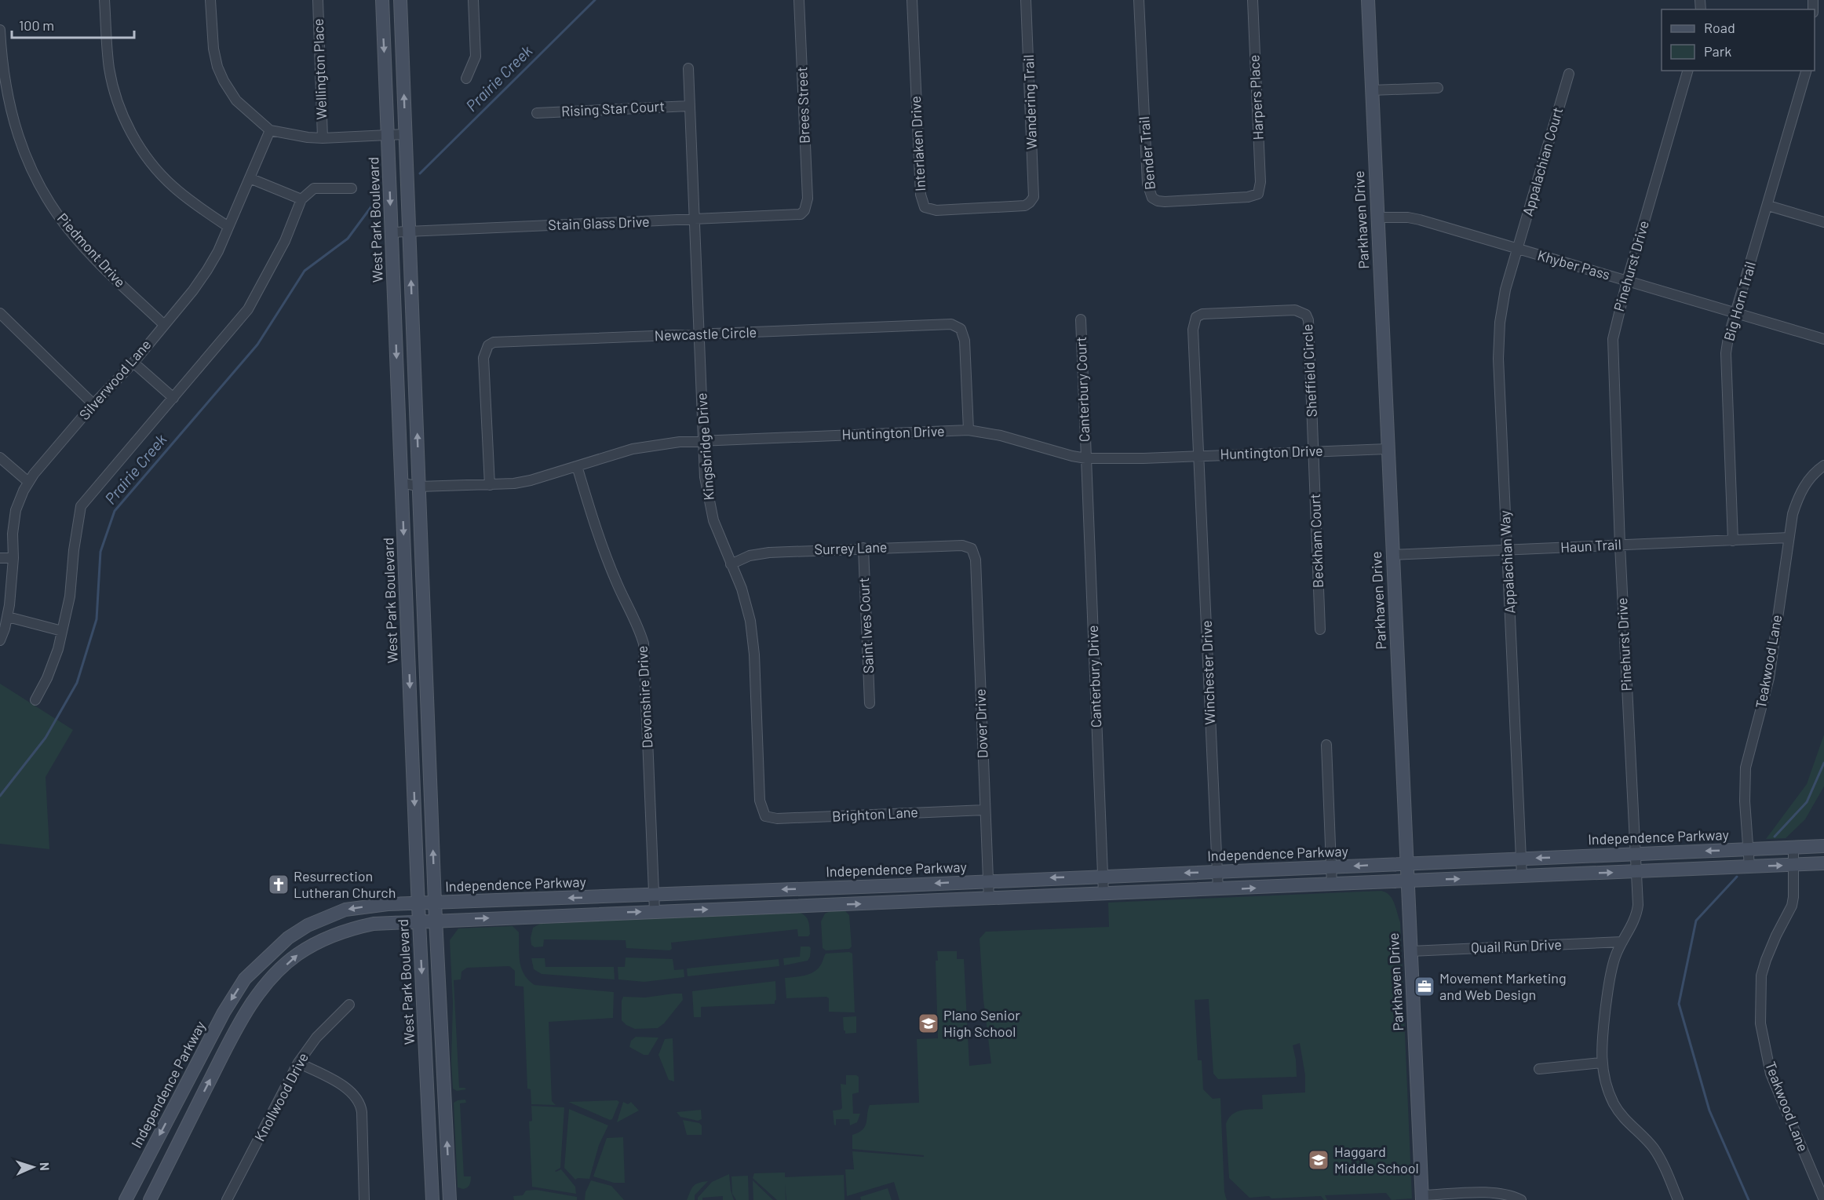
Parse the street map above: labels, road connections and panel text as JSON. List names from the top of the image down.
{
  "streets": {
    "main road": ["West Park Boulevard", "Parkhaven Drive", "Independence Parkway"],
    "street": [
      "Wellington Place",
      "Harpers Place",
      "Wandering Trail",
      "Brees Street",
      "Rising Star Court",
      "Interlaken Drive",
      "Bender Trail",
      "Appalachian Court",
      "Stain Glass Drive",
      "Piedmont Drive",
      "Khyber Pass",
      "Pinehurst Drive",
      "Big Horn Trail",
      "Newcastle Circle",
      "Sheffield Circle",
      "Silverwood Lane",
      "Canterbury Court",
      "Huntington Drive",
      "Kingsbridge Drive",
      "Beckham Court",
      "Haun Trail",
      "Surrey Lane",
      "Appalachian Way",
      "Saint Ives Court",
      "Teakwood Lane",
      "Winchester Drive",
      "Canterbury Drive",
      "Devonshire Drive",
      "Dover Drive",
      "Brighton Lane",
      "Quail Run Drive",
      "Knollwood Drive"
    ]
  },
  "crossings": [
    ["Harpers Place", "Bender Trail"],
    ["Wandering Trail", "Interlaken Drive"],
    ["Brees Street", "Stain Glass Drive"],
    ["Rising Star Court", "Kingsbridge Drive"],
    ["Appalachian Court", "Khyber Pass"],
    ["Appalachian Court", "Appalachian Way"],
    ["West Park Boulevard", "Stain Glass Drive"],
    ["West Park Boulevard", "Huntington Drive"],
    ["West Park Boulevard", "Independence Parkway"],
    ["Parkhaven Drive", "Khyber Pass"],
    ["Parkhaven Drive", "Huntington Drive"],
    ["Parkhaven Drive", "Haun Trail"],
    ["Parkhaven Drive", "Independence Parkway"],
    ["Parkhaven Drive", "Quail Run Drive"],
    ["Stain Glass Drive", "Kingsbridge Drive"],
    ["Piedmont Drive", "Silverwood Lane"],
    ["Khyber Pass", "Pinehurst Drive"],
    ["Khyber Pass", "Big Horn Trail"],
    ["Khyber Pass", "Appalachian Way"],
    ["Pinehurst Drive", "Haun Trail"],
    ["Pinehurst Drive", "Independence Parkway"],
    ["Pinehurst Drive", "Quail Run Drive"],
    ["Big Horn Trail", "Haun Trail"],
    ["Newcastle Circle", "Huntington Drive"],
    ["Newcastle Circle", "Kingsbridge Drive"],
    ["Sheffield Circle", "Huntington Drive"],
    ["Sheffield Circle", "Beckham Court"],
    ["Sheffield Circle", "Winchester Drive"],
    ["Canterbury Court", "Huntington Drive"],
    ["Canterbury Court", "Canterbury Drive"],
    ["Huntington Drive", "Kingsbridge Drive"],
    ["Huntington Drive", "Beckham Court"],
    ["Huntington Drive", "Winchester Drive"],
    ["Huntington Drive", "Canterbury Drive"],
    ["Huntington Drive", "Devonshire Drive"],
    ["Kingsbridge Drive", "Surrey Lane"],
    ["Kingsbridge Drive", "Brighton Lane"],
    ["Haun Trail", "Appalachian Way"],
    ["Haun Trail", "Teakwood Lane"],
    ["Surrey Lane", "Saint Ives Court"],
    ["Surrey Lane", "Dover Drive"],
    ["Appalachian Way", "Independence Parkway"],
    ["Teakwood Lane", "Independence Parkway"],
    ["Winchester Drive", "Independence Parkway"],
    ["Canterbury Drive", "Independence Parkway"],
    ["Devonshire Drive", "Independence Parkway"],
    ["Dover Drive", "Brighton Lane"],
    ["Dover Drive", "Independence Parkway"]
  ],
  "water": ["Prairie Creek"],
  "places": {
    "church": ["Resurrection Lutheran Church"],
    "office": ["Movement Marketing and Web Design"],
    "school or university": ["Plano Senior High School", "Haggard Middle School"]
  },
  "legend": ["Road", "Park"],
  "scale_bar": "100 m",
  "north": "right"
}
